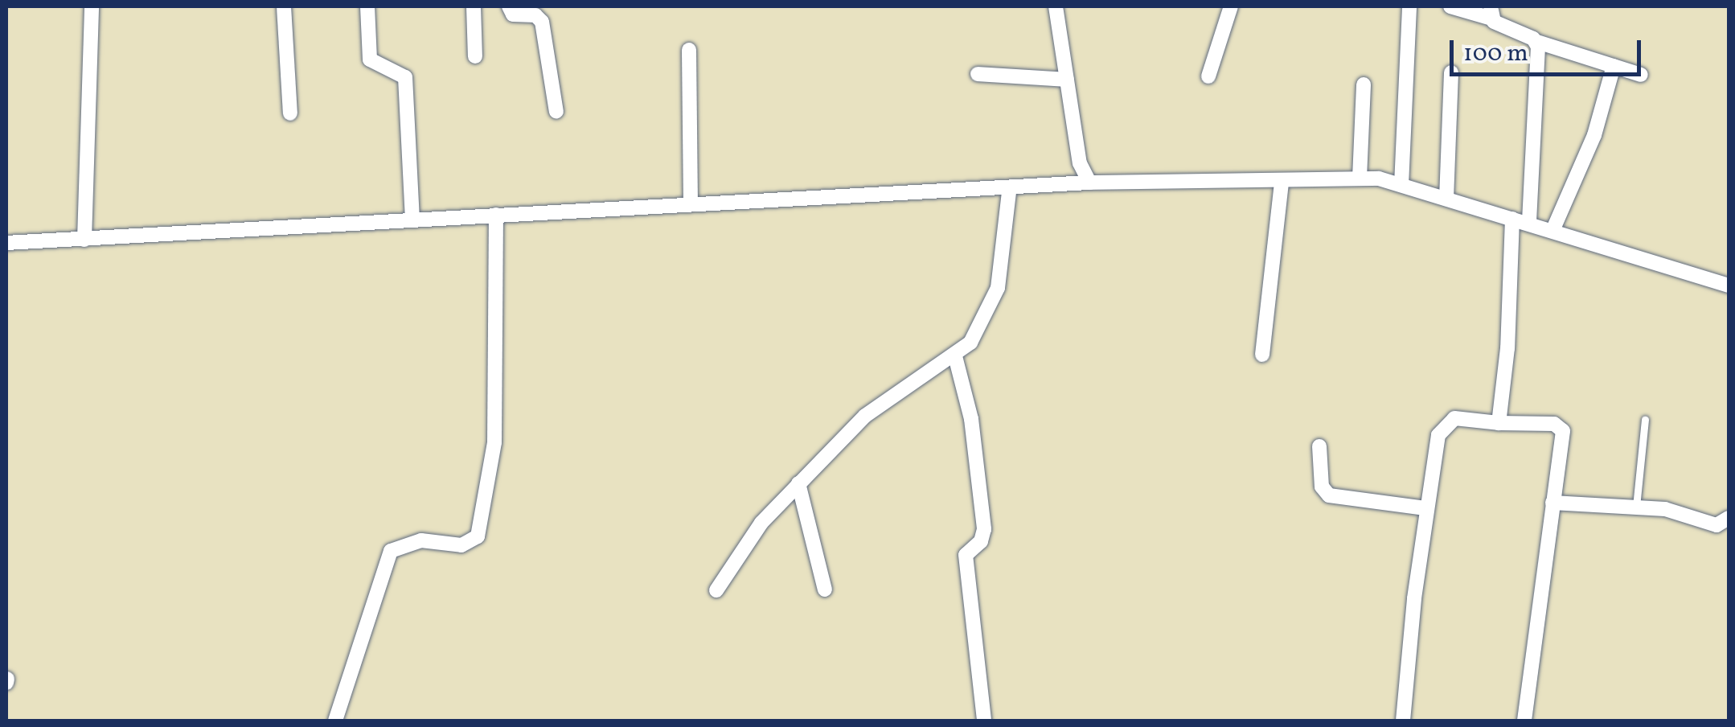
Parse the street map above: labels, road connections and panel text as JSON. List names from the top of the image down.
{
  "scale_bar": "100 m"
}
